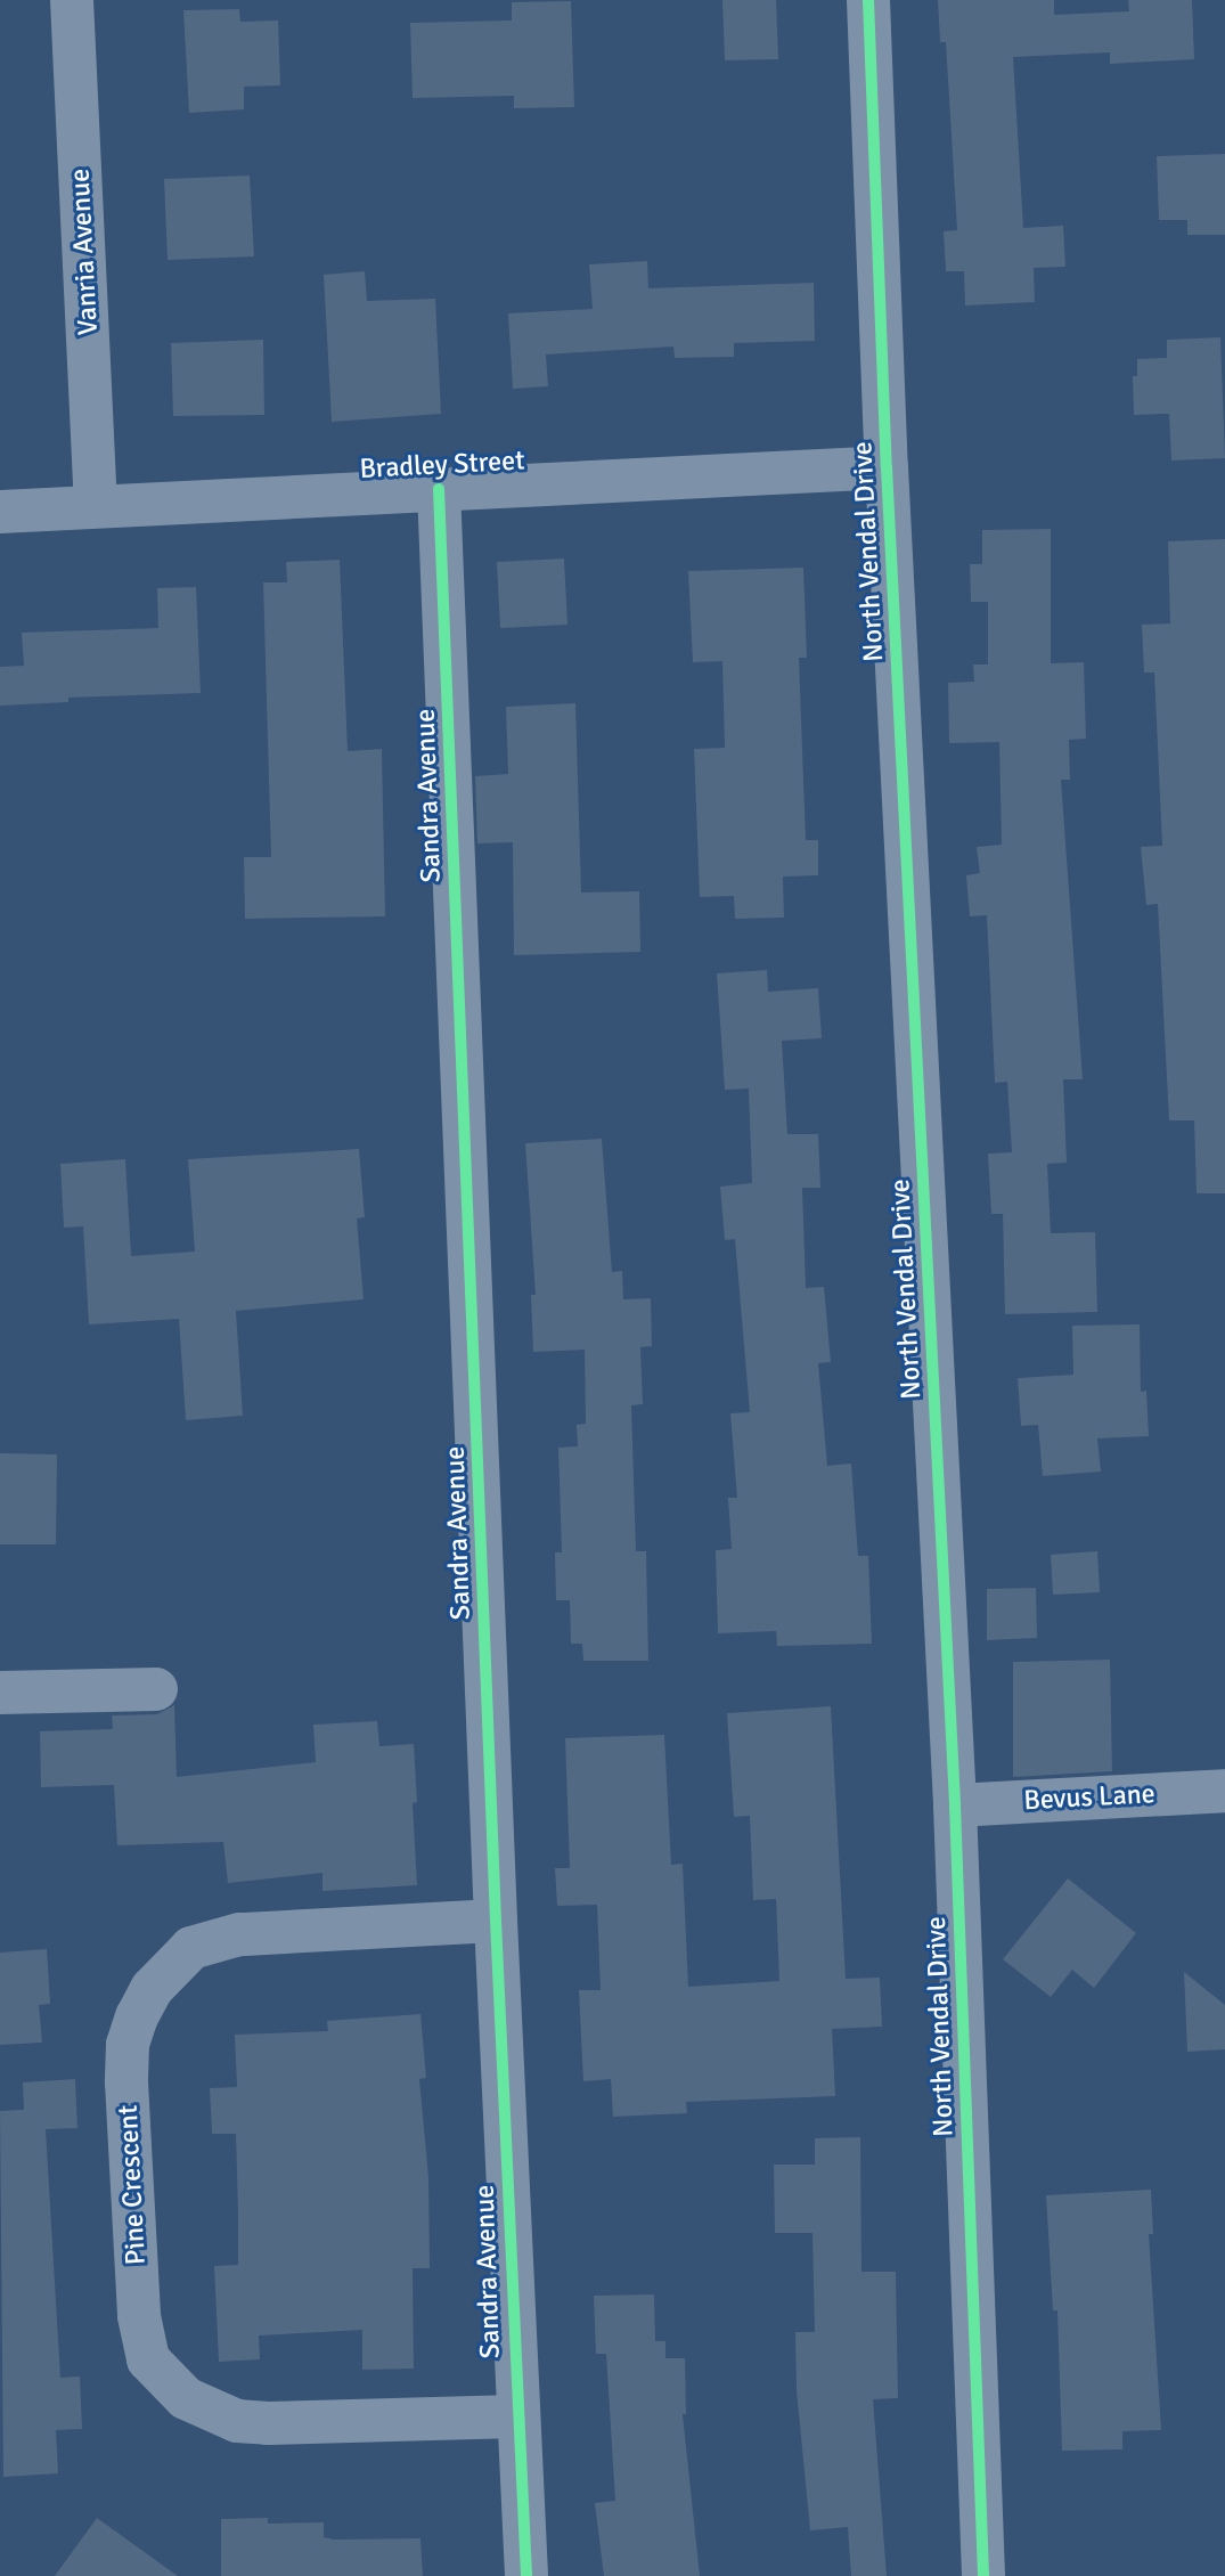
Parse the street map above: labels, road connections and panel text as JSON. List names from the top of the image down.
{
  "streets": {
    "street": [
      "Vanria Avenue",
      "Bradley Street",
      "North Vendal Drive",
      "Sandra Avenue",
      "Bevus Lane",
      "Pine Crescent"
    ]
  },
  "crossings": [
    ["Vanria Avenue", "Bradley Street"],
    ["Bradley Street", "North Vendal Drive"],
    ["Bradley Street", "Sandra Avenue"],
    ["North Vendal Drive", "Bevus Lane"],
    ["Sandra Avenue", "Pine Crescent"]
  ]
}
